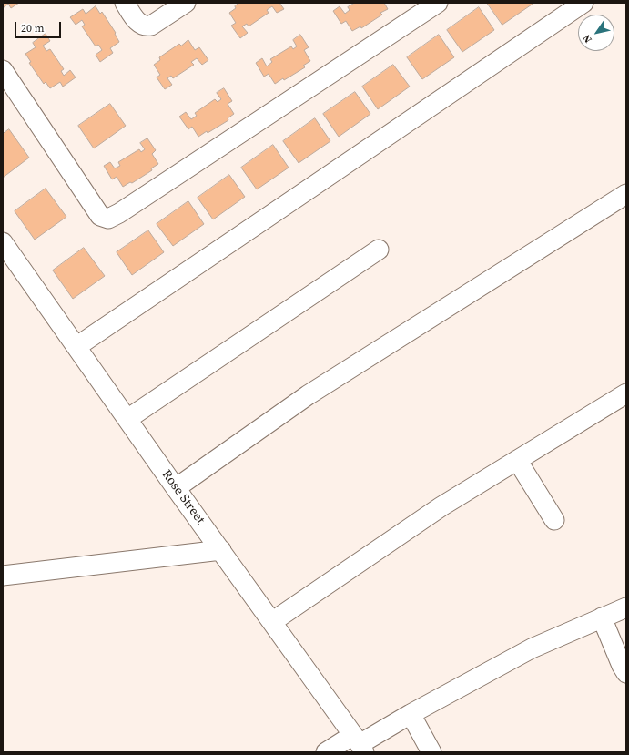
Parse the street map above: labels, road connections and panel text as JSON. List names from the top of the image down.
{
  "streets": {
    "street": ["Rose Street"]
  },
  "scale_bar": "20 m",
  "north": "bottom left"
}
